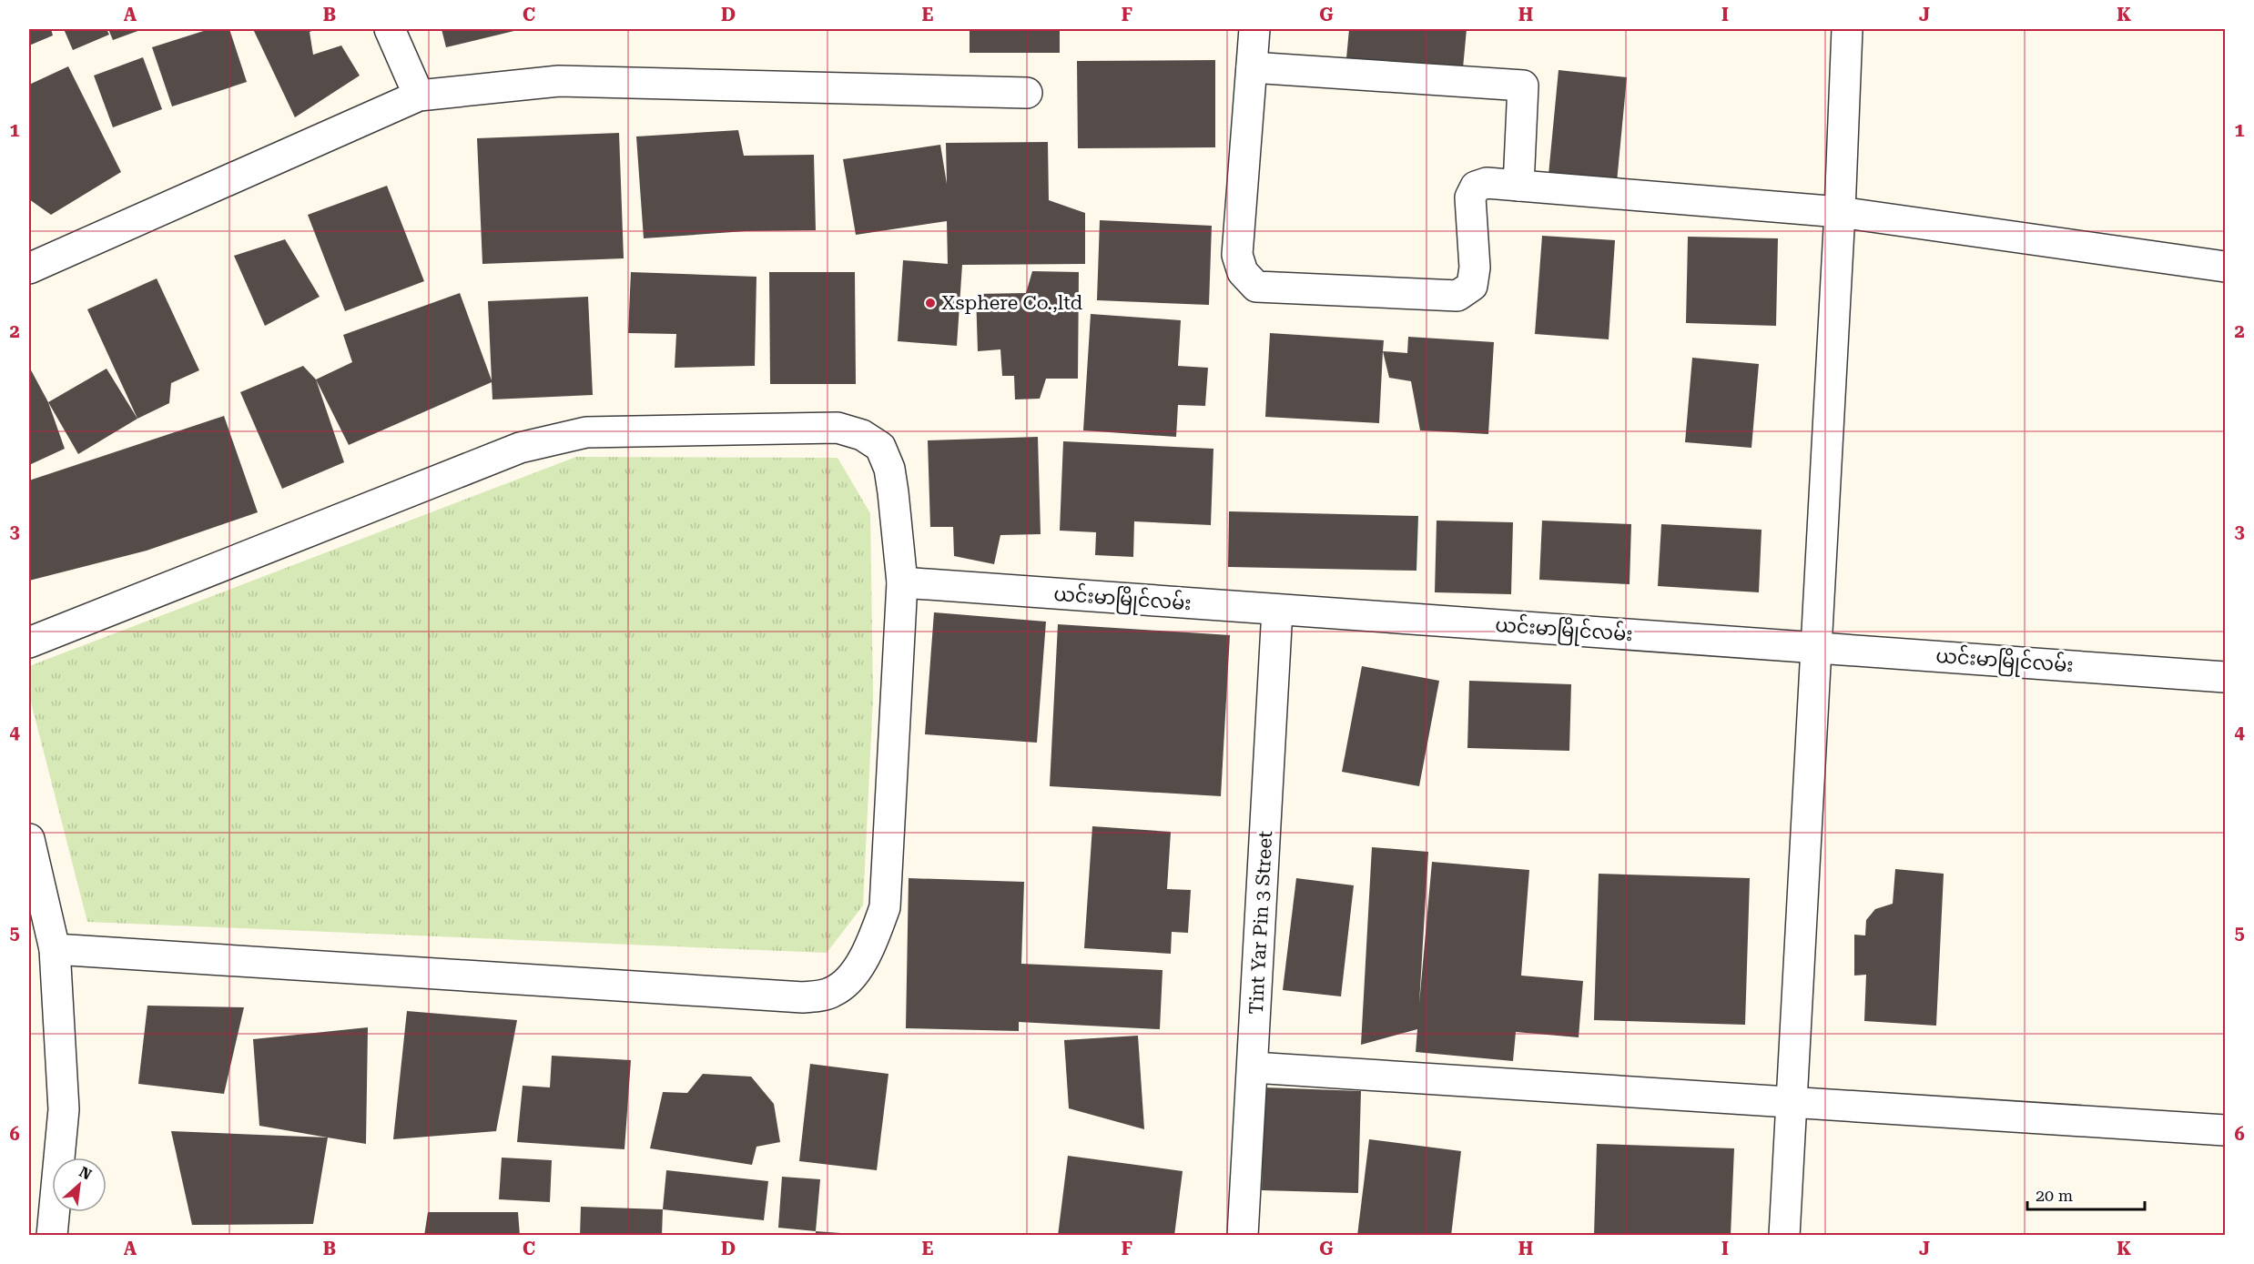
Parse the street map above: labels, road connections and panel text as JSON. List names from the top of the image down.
{
  "streets": {
    "street": ["ယင်းမာမြိုင်လမ်း", "Tint Yar Pin 3 Street"]
  },
  "crossings": [
    ["ယင်းမာမြိုင်လမ်း", "Tint Yar Pin 3 Street"]
  ],
  "places": ["Xsphere Co.,ltd"],
  "scale_bar": "20 m",
  "north": "top right",
  "grid": {
    "columns": [
      "A",
      "B",
      "C",
      "D",
      "E",
      "F",
      "G",
      "H",
      "I",
      "J",
      "K"
    ],
    "rows": [
      "1",
      "2",
      "3",
      "4",
      "5",
      "6"
    ]
  }
}
